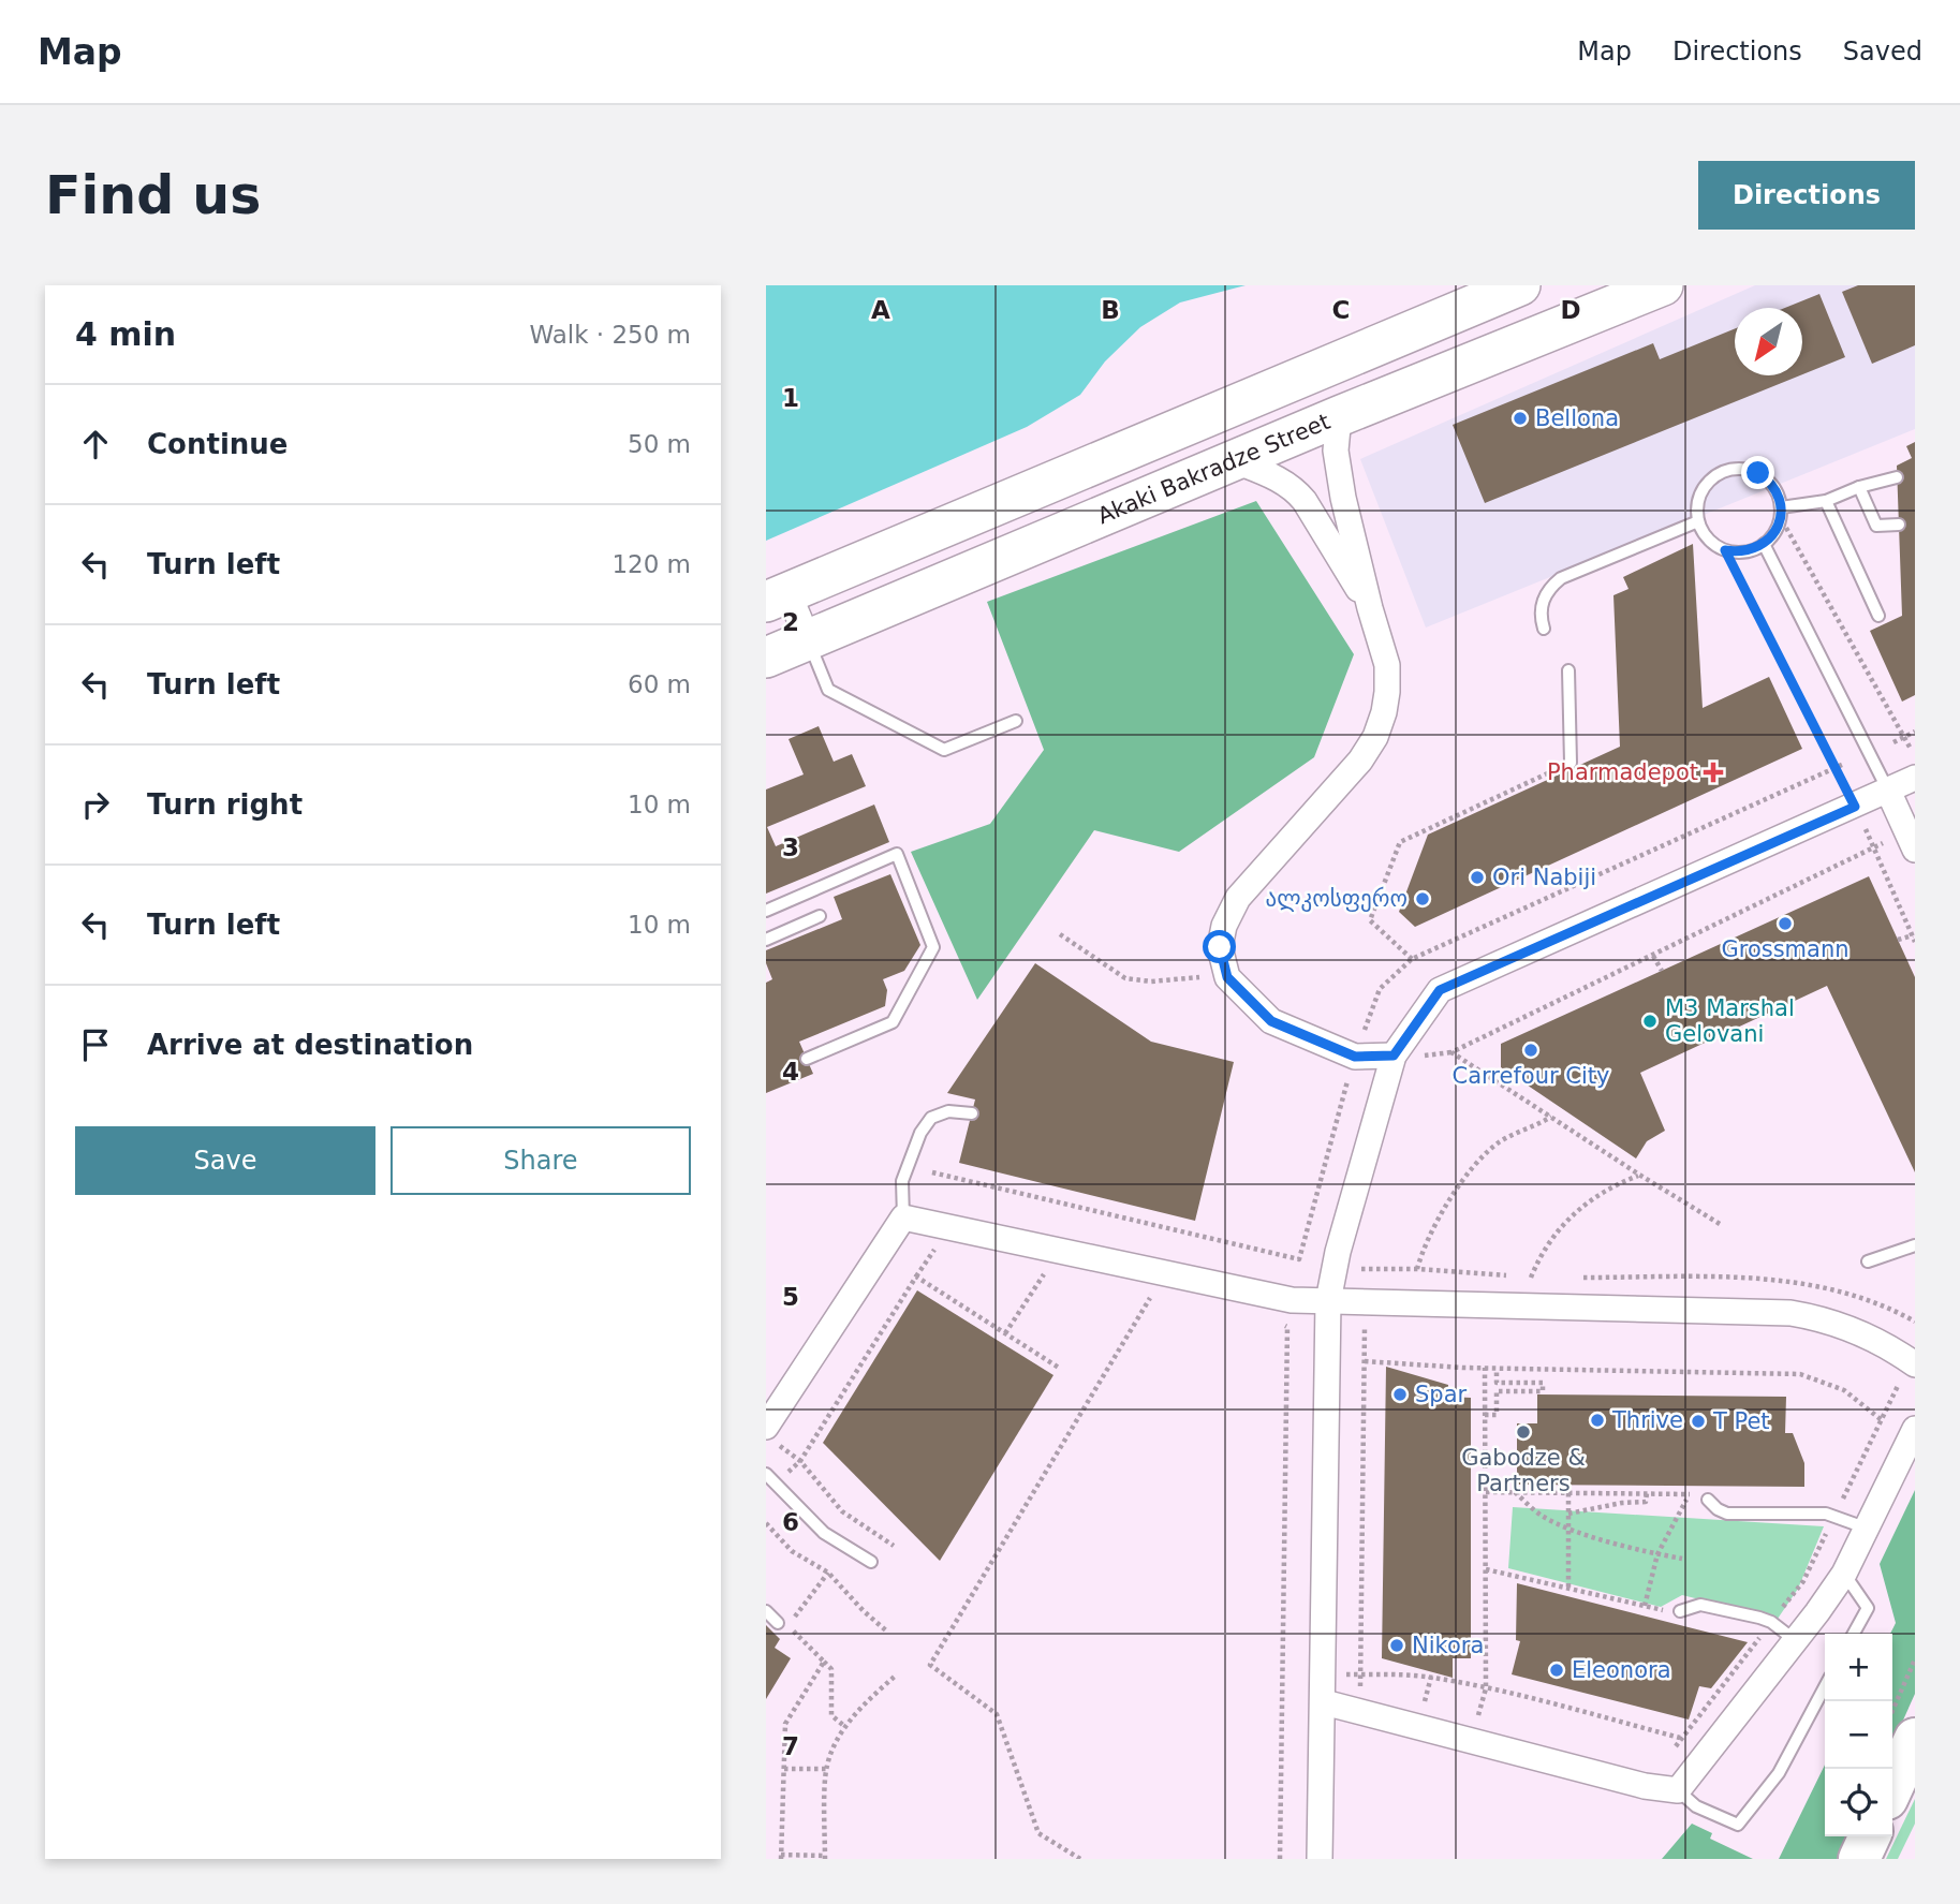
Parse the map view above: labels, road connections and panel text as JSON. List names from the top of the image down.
{
  "streets": {
    "main road": ["Akaki Bakradze Street"]
  },
  "places": {
    "other": [
      "Bellona",
      "Ori Nabiji",
      "ალკოსფერო",
      "Grossmann",
      "M3 Marshal Gelovani",
      "Carrefour City",
      "Spar",
      "Thrive",
      "T Pet",
      "Gabodze & Partners",
      "Nikora",
      "Eleonora"
    ],
    "health": ["Pharmadepot"]
  },
  "north": "bottom left",
  "page": {
    "header": "Map",
    "nav": ["Map", "Directions", "Saved"],
    "buttons": [
      "Directions",
      ["Save", "Share"]
    ],
    "title": "Find us",
    "heading": ["4 min", "Walk · 250 m"],
    "list": [
      ["Continue", "50 m"],
      ["Turn left", "120 m"],
      ["Turn left", "60 m"],
      ["Turn right", "10 m"],
      ["Turn left", "10 m"],
      "Arrive at destination"
    ],
    "map_buttons": ["+", "−"]
  },
  "grid": {
    "columns": [
      "A",
      "B",
      "C",
      "D"
    ],
    "rows": [
      "1",
      "2",
      "3",
      "4",
      "5",
      "6",
      "7"
    ]
  }
}
